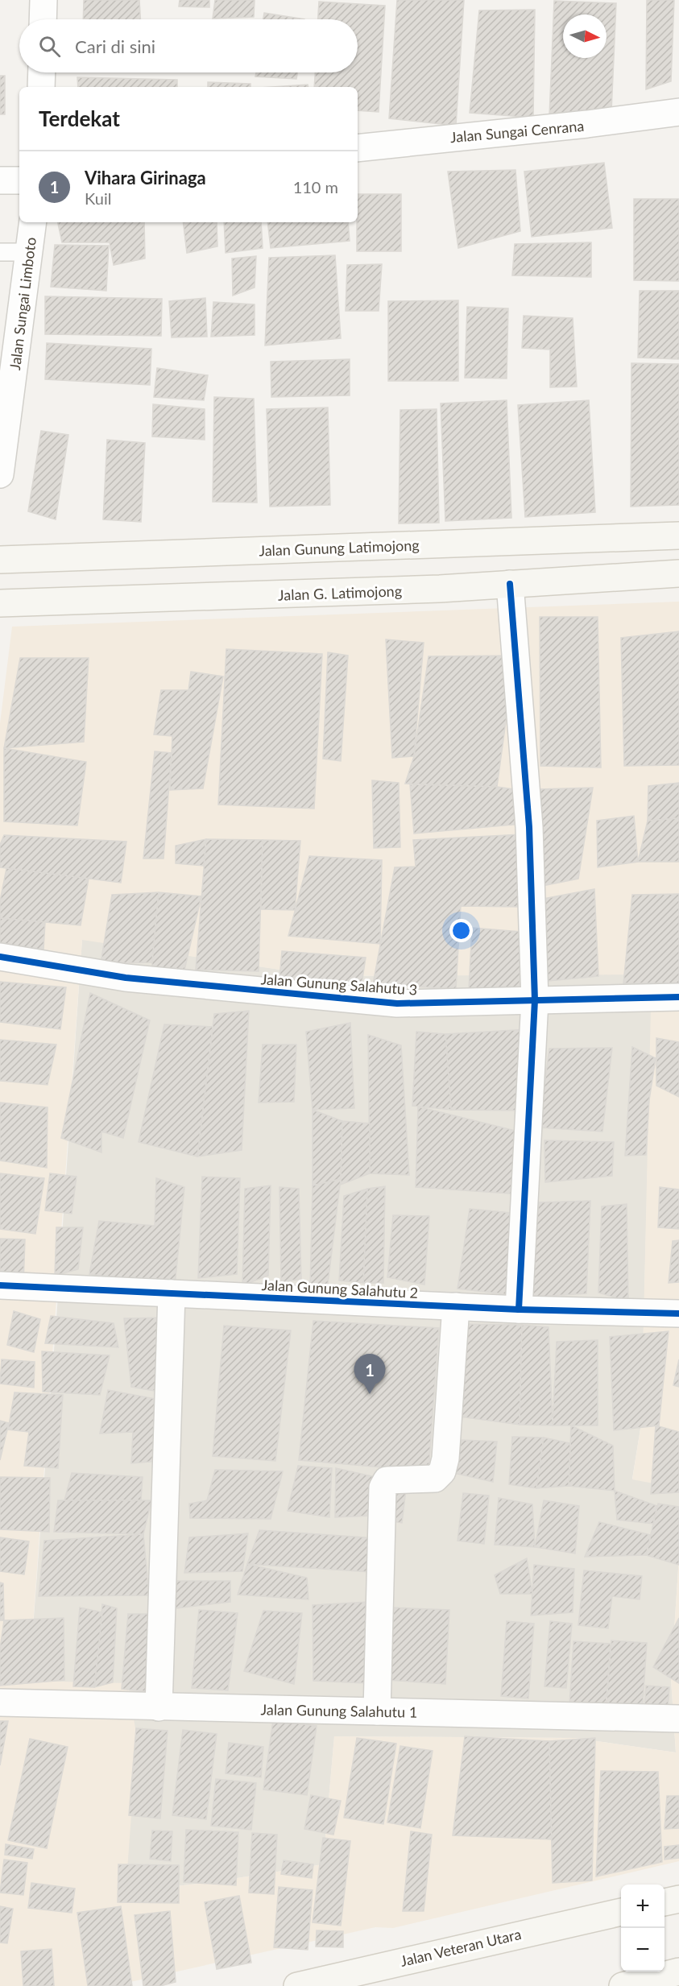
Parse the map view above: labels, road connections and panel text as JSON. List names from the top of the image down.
{
  "streets": {
    "main road": ["Jalan Gunung Latimojong", "Jalan G. Latimojong", "Jalan Veteran Utara"],
    "street": [
      "Jalan Sungai Cenrana",
      "Jalan Sungai Limboto",
      "Jalan Gunung Salahutu 3",
      "Jalan Gunung Salahutu 2",
      "Jalan Gunung Salahutu 1"
    ]
  },
  "north": "right",
  "page": {
    "search": "Cari di sini",
    "heading": "Terdekat",
    "list": [
      {
        "mark": "1",
        "name": "Vihara Girinaga",
        "note": "Kuil",
        "value": "110 m"
      }
    ],
    "pins": "1",
    "map_buttons": ["+", "−"]
  }
}
